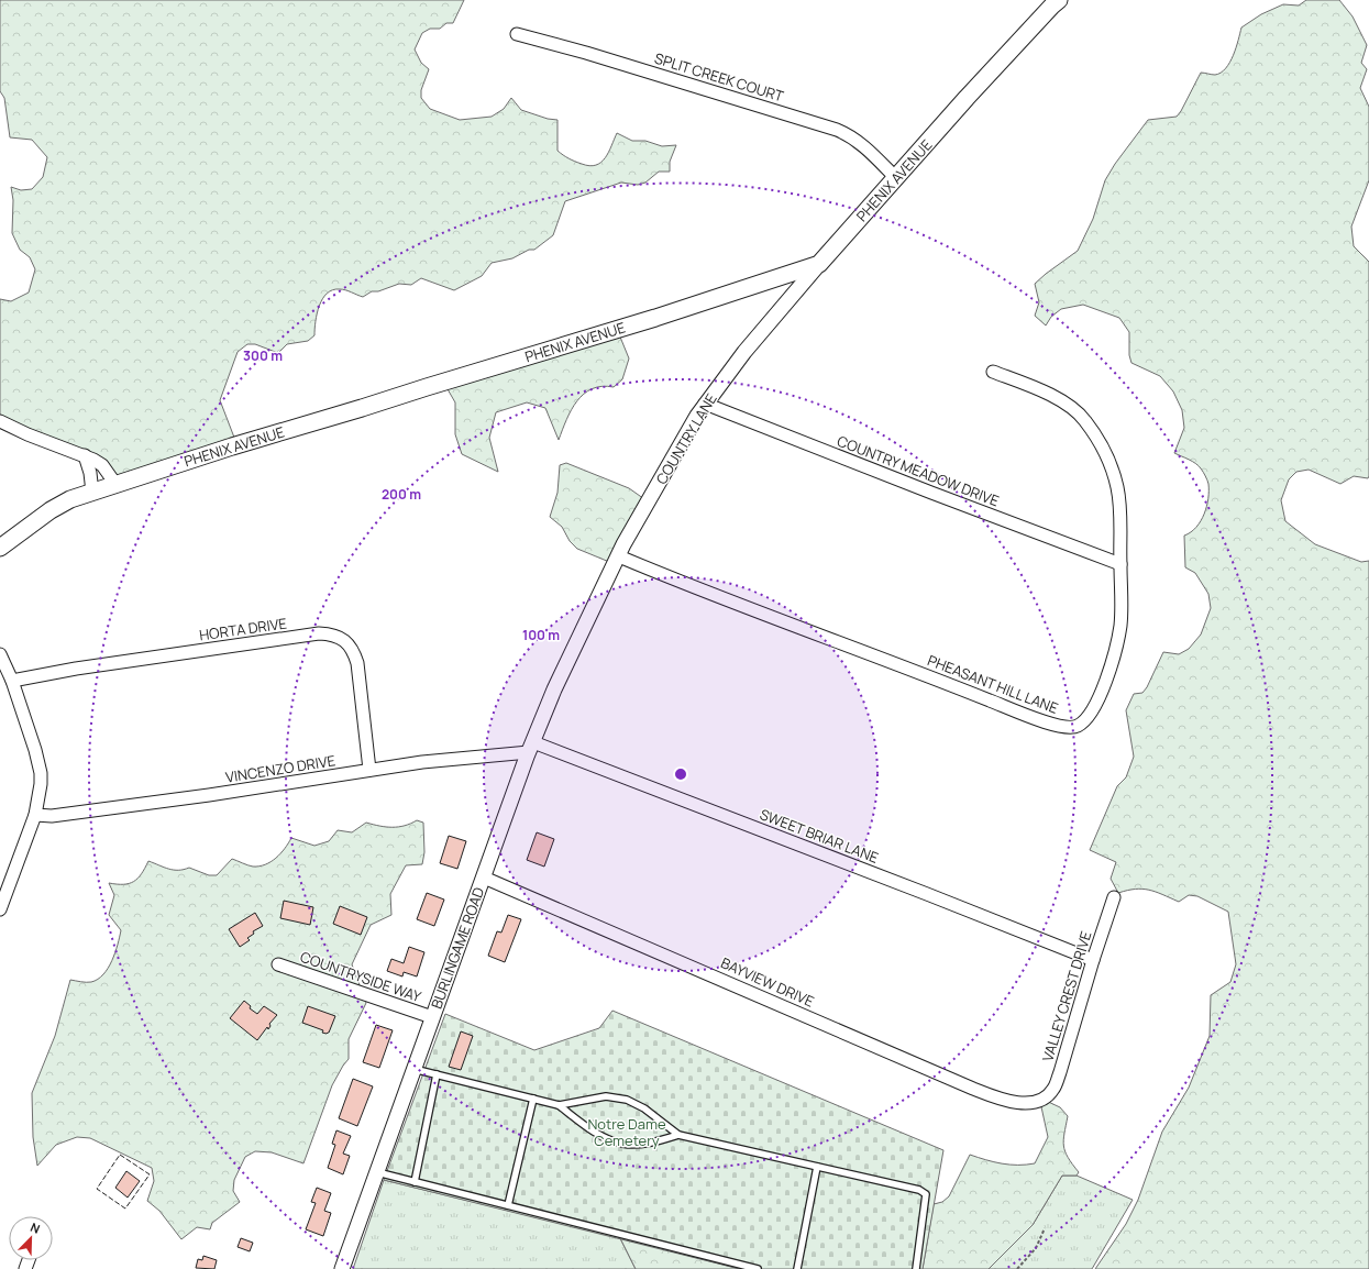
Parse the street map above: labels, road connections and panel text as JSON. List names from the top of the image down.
{
  "streets": {
    "main road": ["PHENIX AVENUE"],
    "street": [
      "SPLIT CREEK COURT",
      "COUNTRY LANE",
      "COUNTRY MEADOW DRIVE",
      "HORTA DRIVE",
      "PHEASANT HILL LANE",
      "VINCENZO DRIVE",
      "SWEET BRIAR LANE",
      "BURLINGAME ROAD",
      "COUNTRYSIDE WAY",
      "BAYVIEW DRIVE",
      "VALLEY CREST DRIVE"
    ]
  },
  "crossings": [
    ["SPLIT CREEK COURT", "PHENIX AVENUE"],
    ["PHENIX AVENUE", "COUNTRY LANE"],
    ["COUNTRY LANE", "COUNTRY MEADOW DRIVE"],
    ["COUNTRY LANE", "PHEASANT HILL LANE"],
    ["COUNTRY LANE", "BURLINGAME ROAD"],
    ["COUNTRY MEADOW DRIVE", "PHEASANT HILL LANE"],
    ["HORTA DRIVE", "VINCENZO DRIVE"],
    ["VINCENZO DRIVE", "SWEET BRIAR LANE"],
    ["VINCENZO DRIVE", "BURLINGAME ROAD"],
    ["SWEET BRIAR LANE", "BURLINGAME ROAD"],
    ["SWEET BRIAR LANE", "VALLEY CREST DRIVE"],
    ["BURLINGAME ROAD", "COUNTRYSIDE WAY"],
    ["BURLINGAME ROAD", "BAYVIEW DRIVE"],
    ["BAYVIEW DRIVE", "VALLEY CREST DRIVE"]
  ],
  "parks": ["Notre Dame Cemetery"],
  "north": "top right",
  "rings": ["300 m", "200 m", "100 m"]
}
